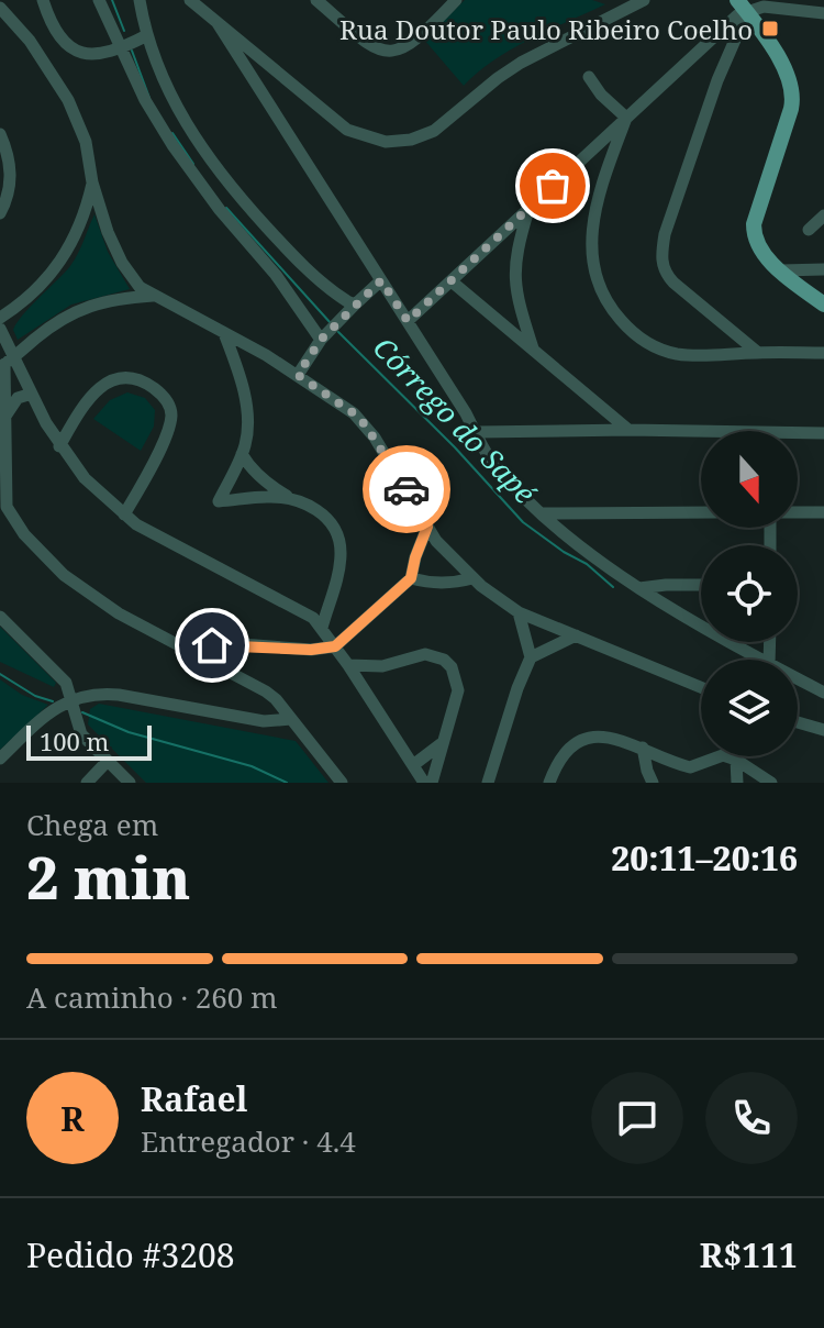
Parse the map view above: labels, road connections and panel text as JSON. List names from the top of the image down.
{
  "water": ["Córrego do Sapé"],
  "places": {
    "transit": ["Rua Doutor Paulo Ribeiro Coelho"]
  },
  "scale_bar": "100 m",
  "north": "bottom",
  "page": {
    "scale": "100 m",
    "heading": ["2 min", "Chega em", "20:11–20:16"],
    "panel": [
      "Rafael",
      "Entregador · 4.4",
      "Pedido #3208",
      "R$111"
    ],
    "bar": "A caminho · 260 m",
    "round": "R"
  }
}
